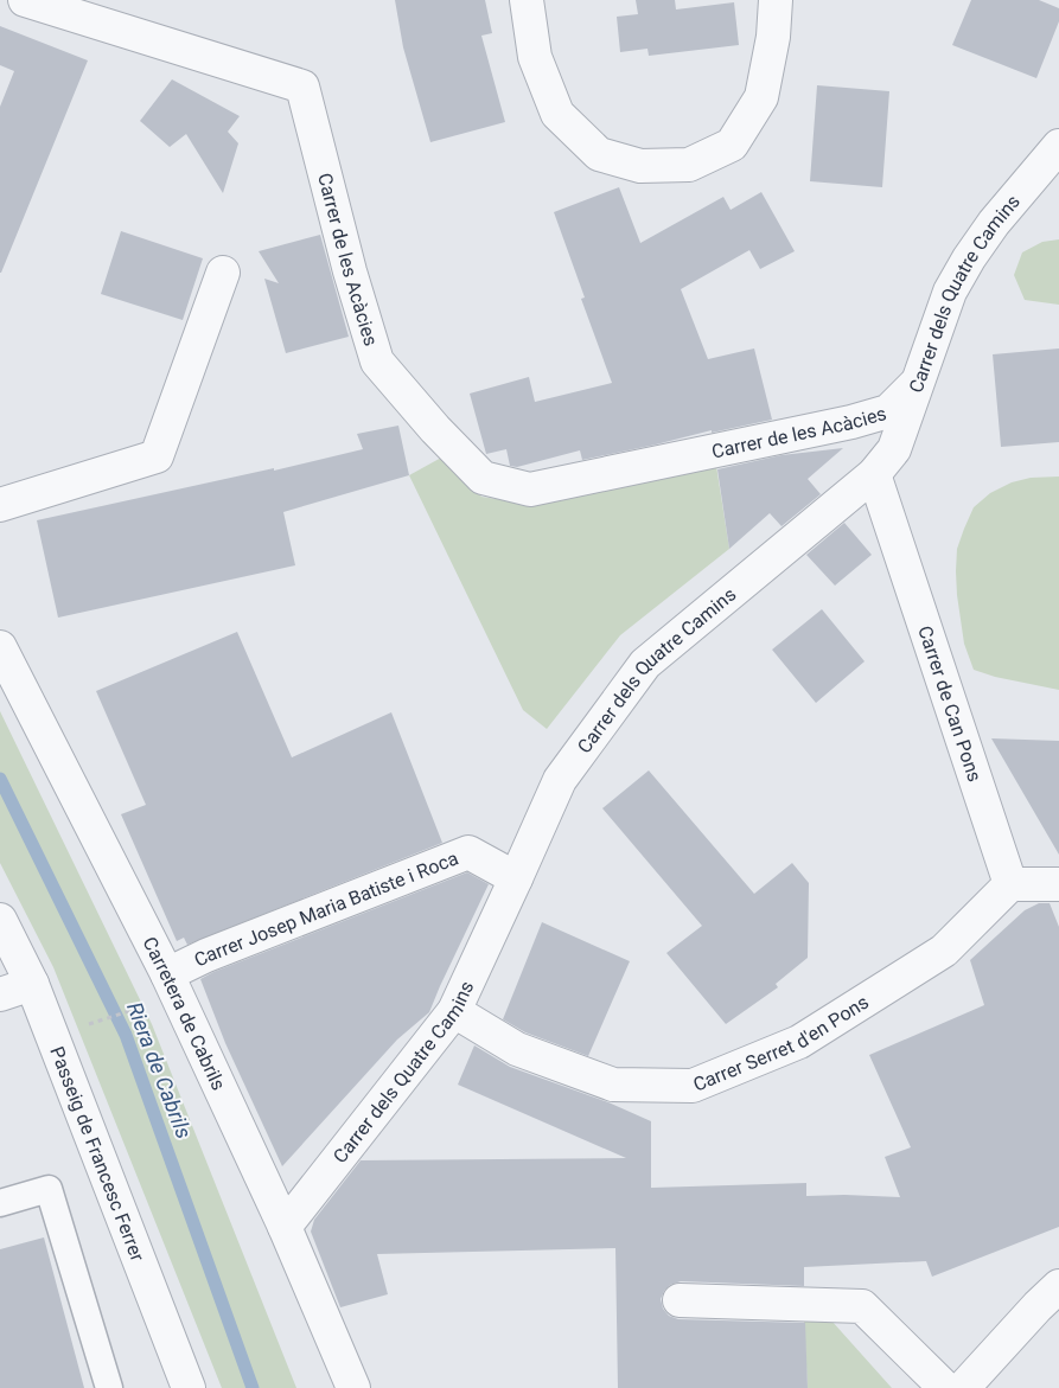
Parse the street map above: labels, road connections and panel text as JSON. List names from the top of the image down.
{
  "streets": {
    "street": [
      "Carrer de les Acàcies",
      "Carrer dels Quatre Camins",
      "Carrer de Can Pons",
      "Carrer Josep Maria Batiste i Roca",
      "Carretera de Cabrils",
      "Carrer Serret d'en Pons",
      "Passeig de Francesc Ferrer"
    ]
  },
  "crossings": [
    ["Carrer de les Acàcies", "Carrer dels Quatre Camins"],
    ["Carrer dels Quatre Camins", "Carrer de Can Pons"],
    ["Carrer dels Quatre Camins", "Carrer Josep Maria Batiste i Roca"],
    ["Carrer dels Quatre Camins", "Carretera de Cabrils"],
    ["Carrer dels Quatre Camins", "Carrer Serret d'en Pons"],
    ["Carrer de Can Pons", "Carrer Serret d'en Pons"],
    ["Carrer Josep Maria Batiste i Roca", "Carretera de Cabrils"]
  ],
  "water": ["Riera de Cabrils"]
}
